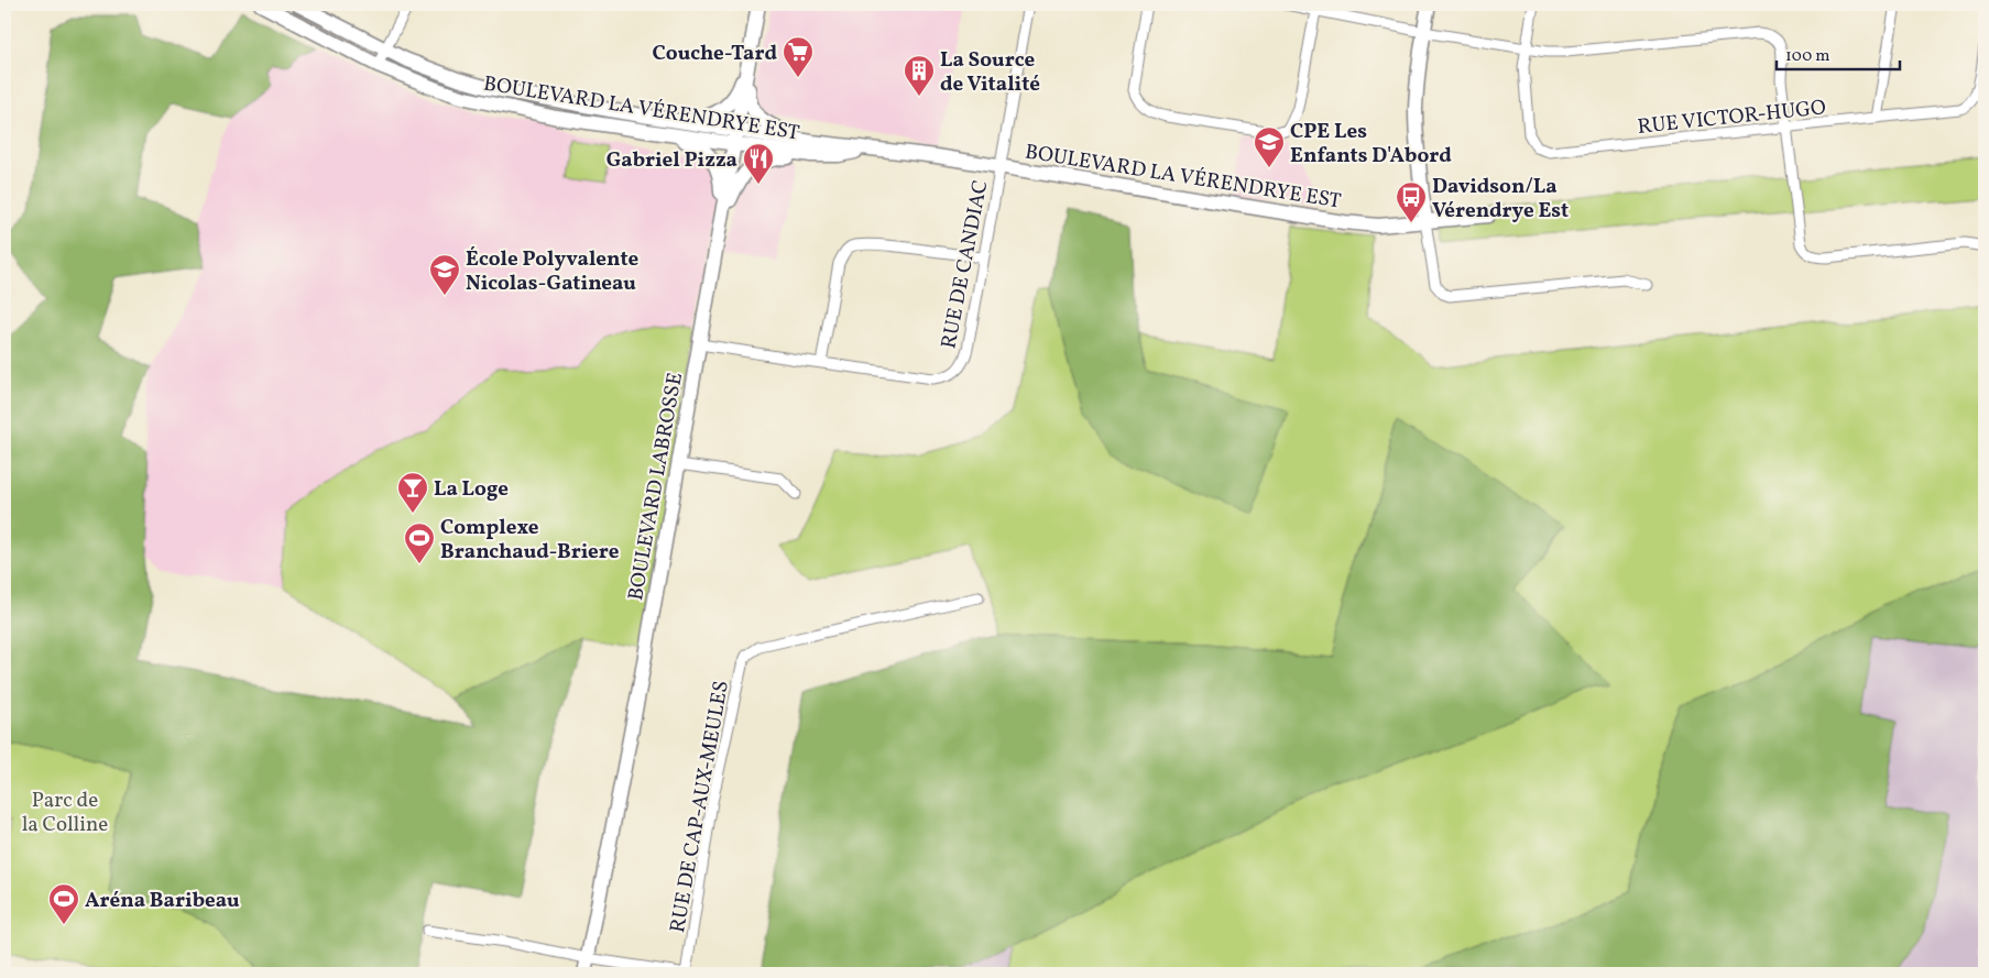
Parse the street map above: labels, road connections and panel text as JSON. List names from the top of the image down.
{
  "streets": {
    "main road": ["BOULEVARD LA VÉRENDRYE EST", "BOULEVARD LABROSSE"],
    "street": ["RUE VICTOR-HUGO", "RUE DE CANDIAC", "RUE DE CAP-AUX-MEULES"]
  },
  "crossings": [
    ["BOULEVARD LA VÉRENDRYE EST", "RUE DE CANDIAC"],
    ["BOULEVARD LA VÉRENDRYE EST", "BOULEVARD LABROSSE"],
    ["RUE DE CANDIAC", "BOULEVARD LABROSSE"]
  ],
  "parks": ["Parc de la Colline"],
  "places": {
    "supermarket": ["Couche-Tard"],
    "building": ["La Source de Vitalité"],
    "school or university": ["CPE Les Enfants D'Abord", "École Polyvalente Nicolas-Gatineau"],
    "restaurant": ["Gabriel Pizza"],
    "bus stop": ["Davidson/La Vérendrye Est"],
    "bar": ["La Loge"],
    "sports": ["Complexe Branchaud-Briere", "Aréna Baribeau"]
  },
  "scale_bar": "100 m"
}
